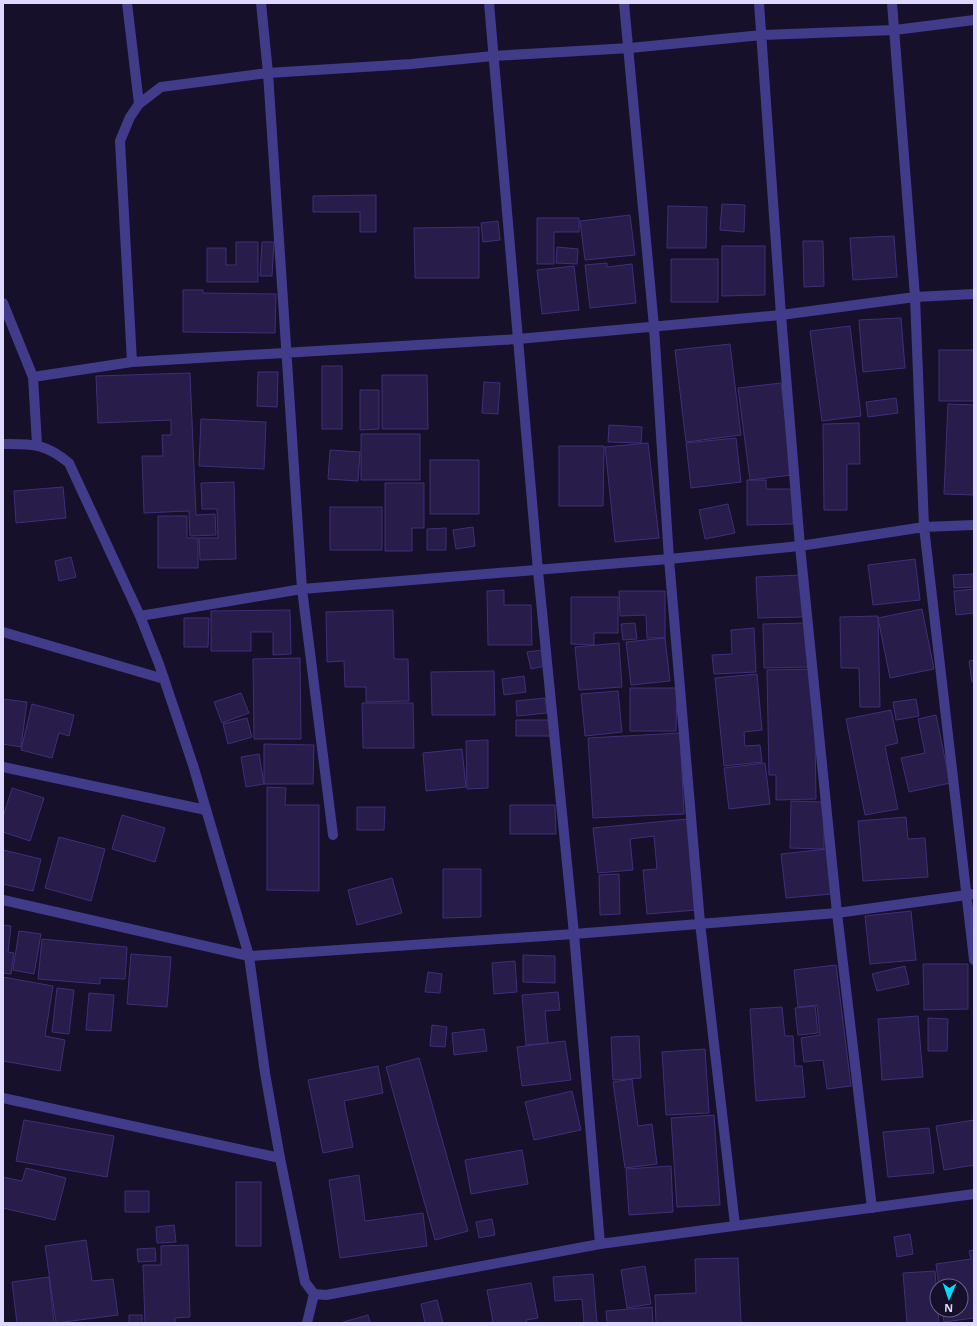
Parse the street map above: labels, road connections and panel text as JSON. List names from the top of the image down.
{
  "north": "bottom"
}
